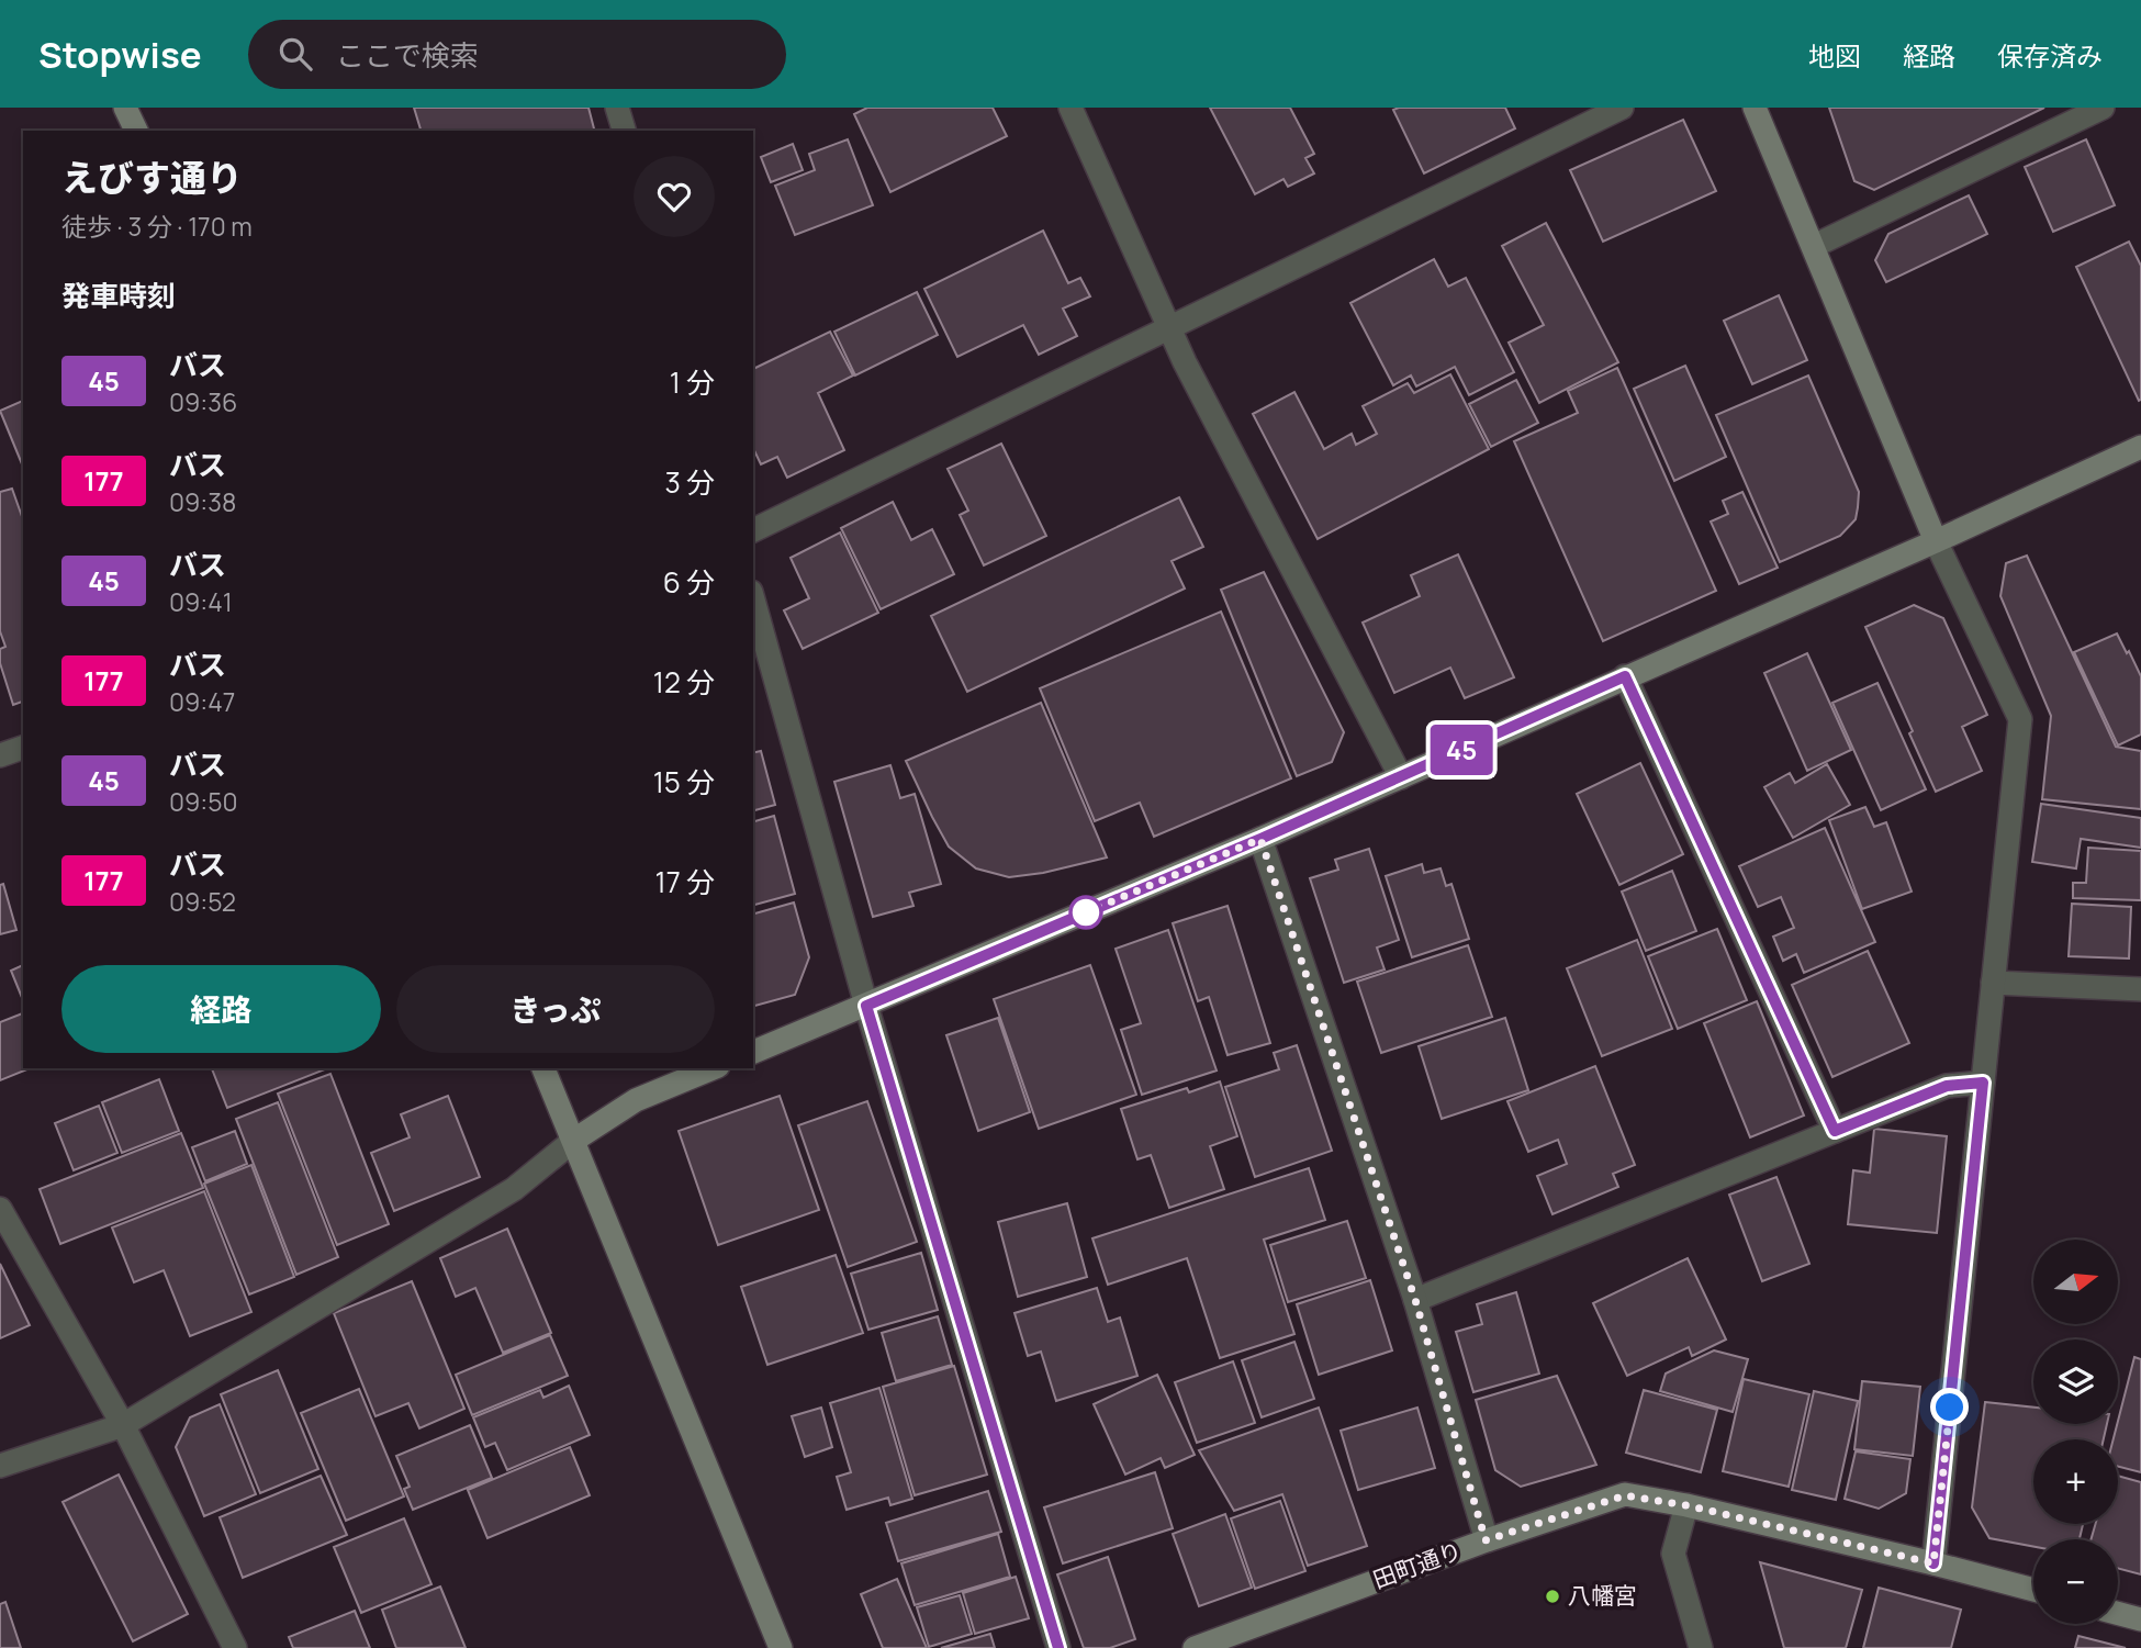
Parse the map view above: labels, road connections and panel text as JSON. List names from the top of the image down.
{
  "streets": {
    "street": ["田町通り"]
  },
  "places": ["八幡宮"],
  "lines": ["bus line 45"],
  "north": "right",
  "page": {
    "header": "Stopwise",
    "search": "ここで検索",
    "nav": ["地図", "経路", "保存済み"],
    "on_map": "45",
    "heading": [
      ["えびす通り", "徒歩 · 3 分 · 170 m"],
      "発車時刻"
    ],
    "list": [
      {
        "mark": "45",
        "name": "バス",
        "note": "09:36",
        "value": "1 分"
      },
      {
        "mark": "177",
        "name": "バス",
        "note": "09:38",
        "value": "3 分"
      },
      {
        "mark": "45",
        "name": "バス",
        "note": "09:41",
        "value": "6 分"
      },
      {
        "mark": "177",
        "name": "バス",
        "note": "09:47",
        "value": "12 分"
      },
      {
        "mark": "45",
        "name": "バス",
        "note": "09:50",
        "value": "15 分"
      },
      {
        "mark": "177",
        "name": "バス",
        "note": "09:52",
        "value": "17 分"
      }
    ],
    "buttons": ["経路", "きっぷ"],
    "map_buttons": ["+", "−"]
  }
}
